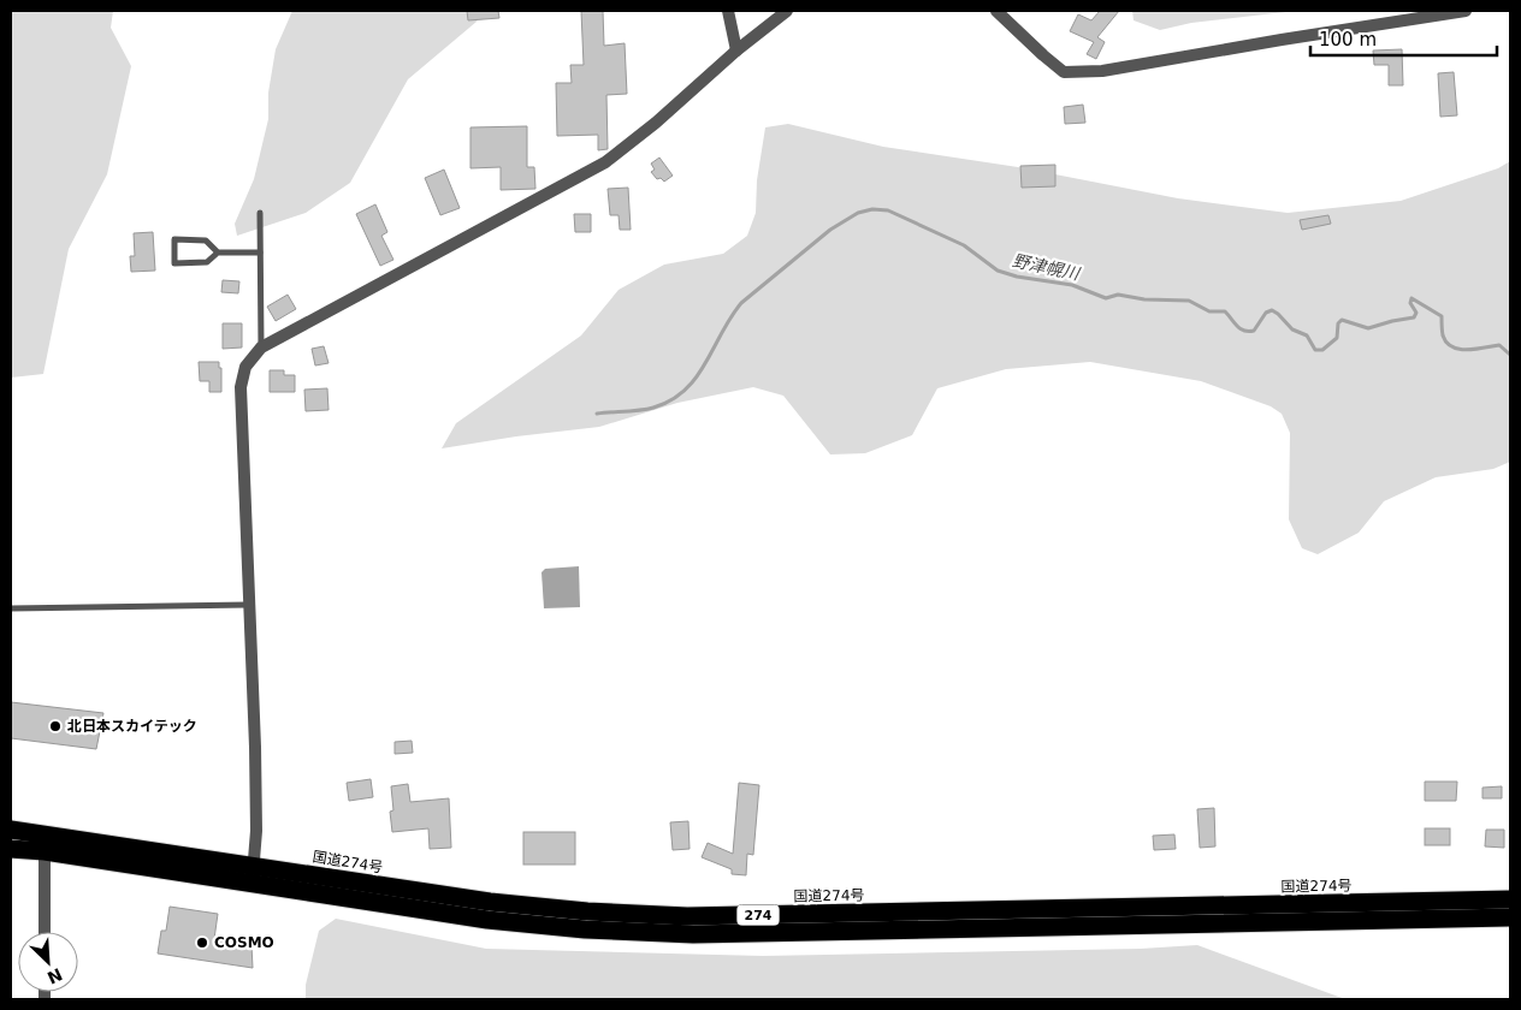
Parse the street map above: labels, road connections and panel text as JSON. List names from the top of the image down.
{
  "streets": {
    "highway": ["国道274号", "274"]
  },
  "water": ["野津幌川"],
  "places": ["北日本スカイテック", "COSMO"],
  "scale_bar": "100 m",
  "north": "bottom right"
}
